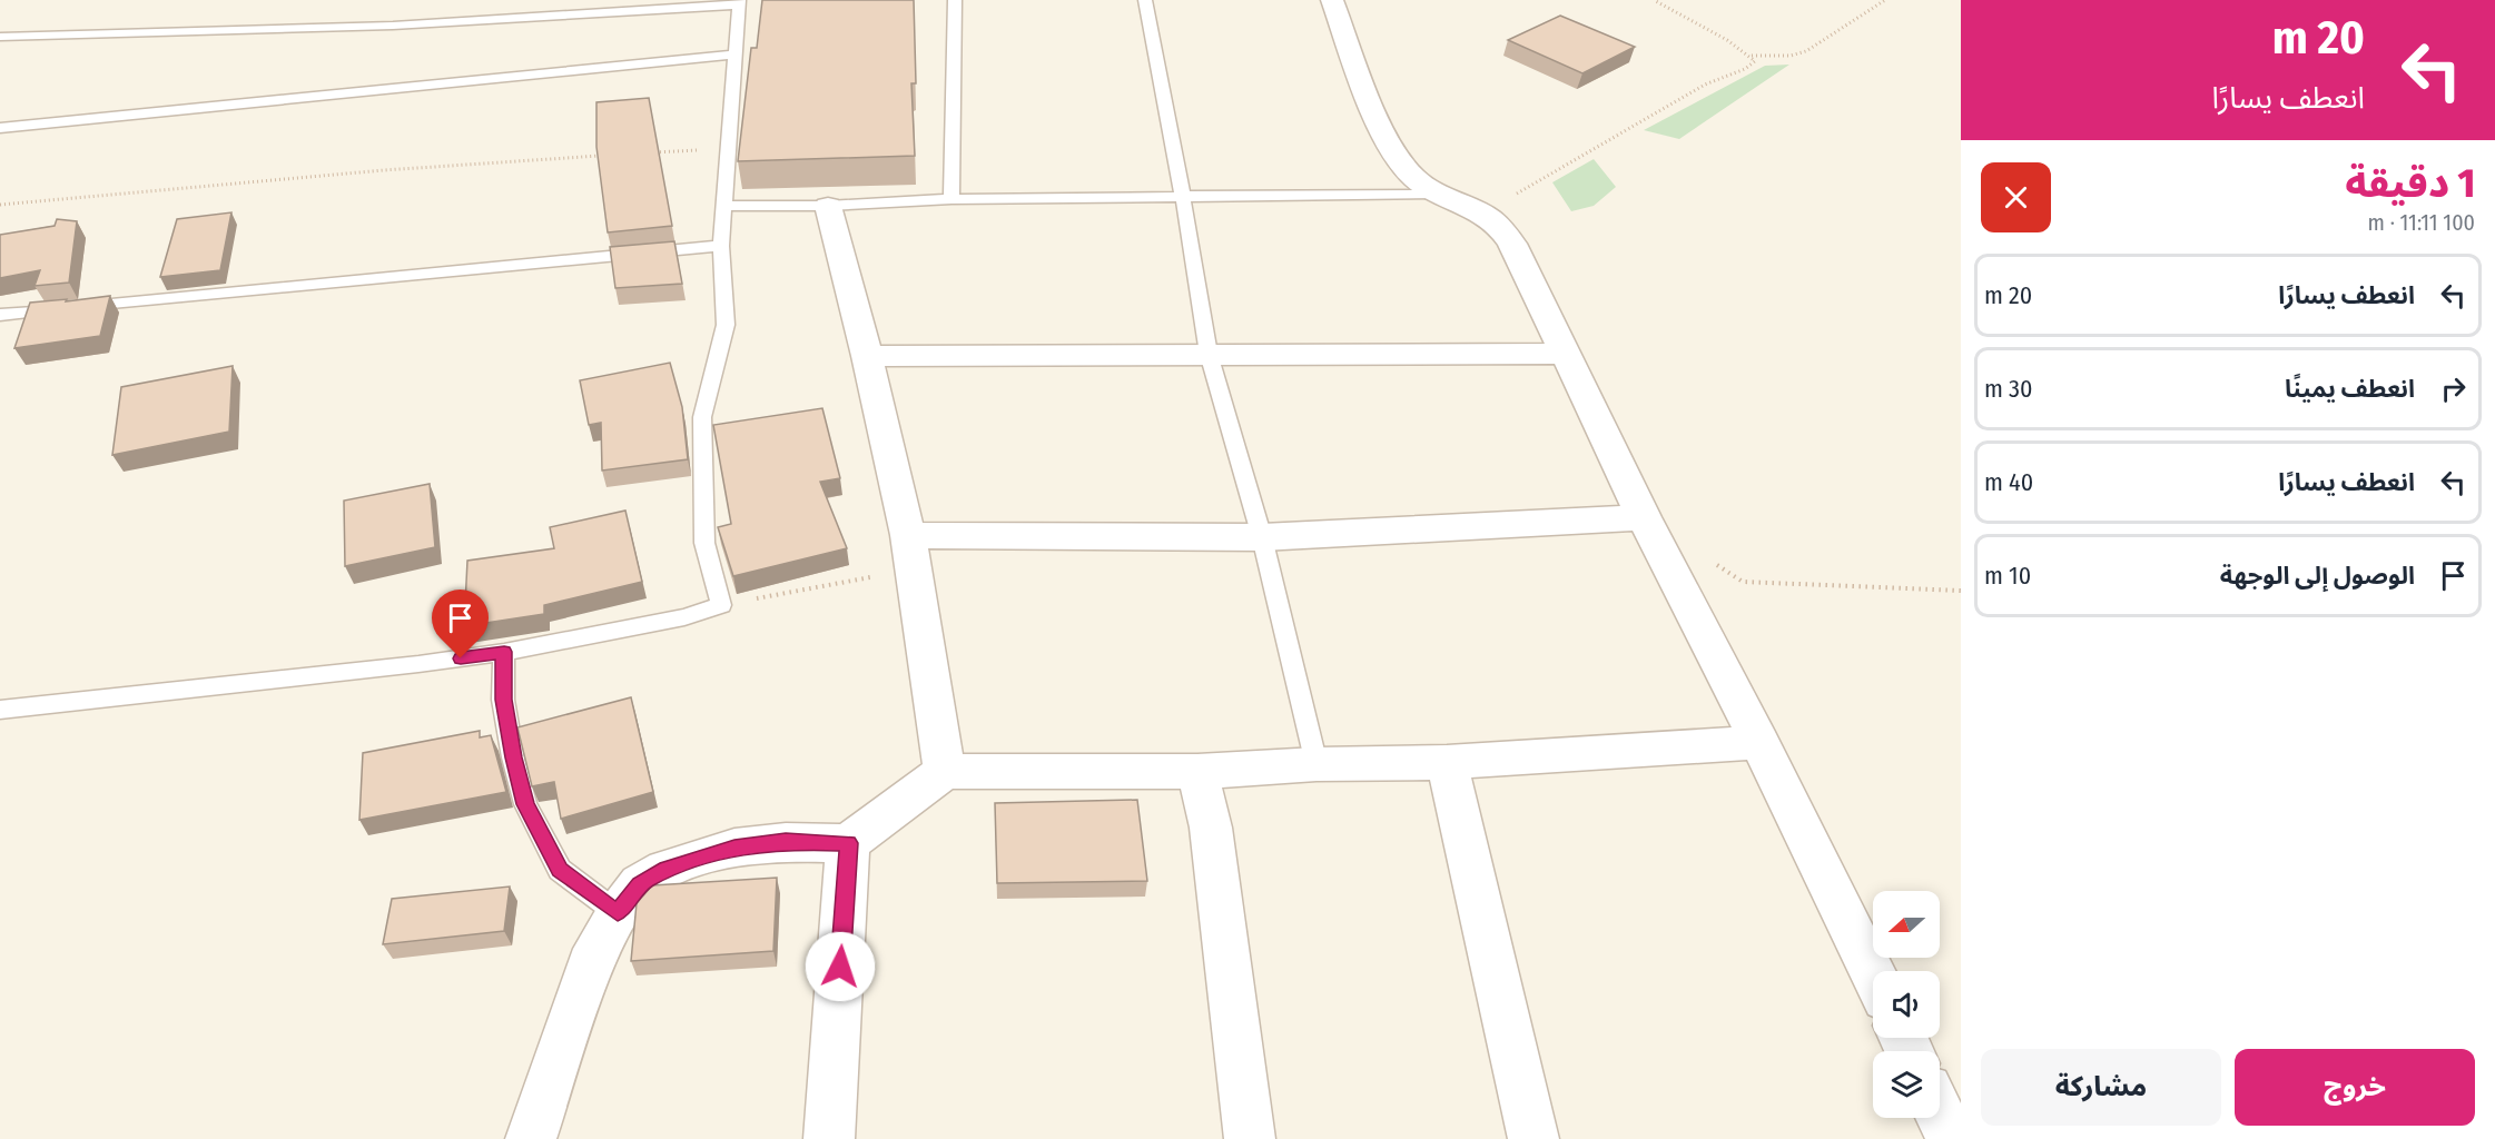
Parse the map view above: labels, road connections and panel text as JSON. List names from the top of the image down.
{
  "north": "left",
  "page": {
    "turn": ["20 m", "انعطف يسارًا"],
    "heading": ["1 دقيقة", "100 m · 11:11"],
    "list": [
      {
        "name": "انعطف يسارًا",
        "value": "20 m"
      },
      {
        "name": "انعطف يمينًا",
        "value": "30 m"
      },
      {
        "name": "انعطف يسارًا",
        "value": "40 m"
      },
      {
        "name": "الوصول إلى الوجهة",
        "value": "10 m"
      }
    ],
    "buttons": ["خروج", "مشاركة"]
  }
}
